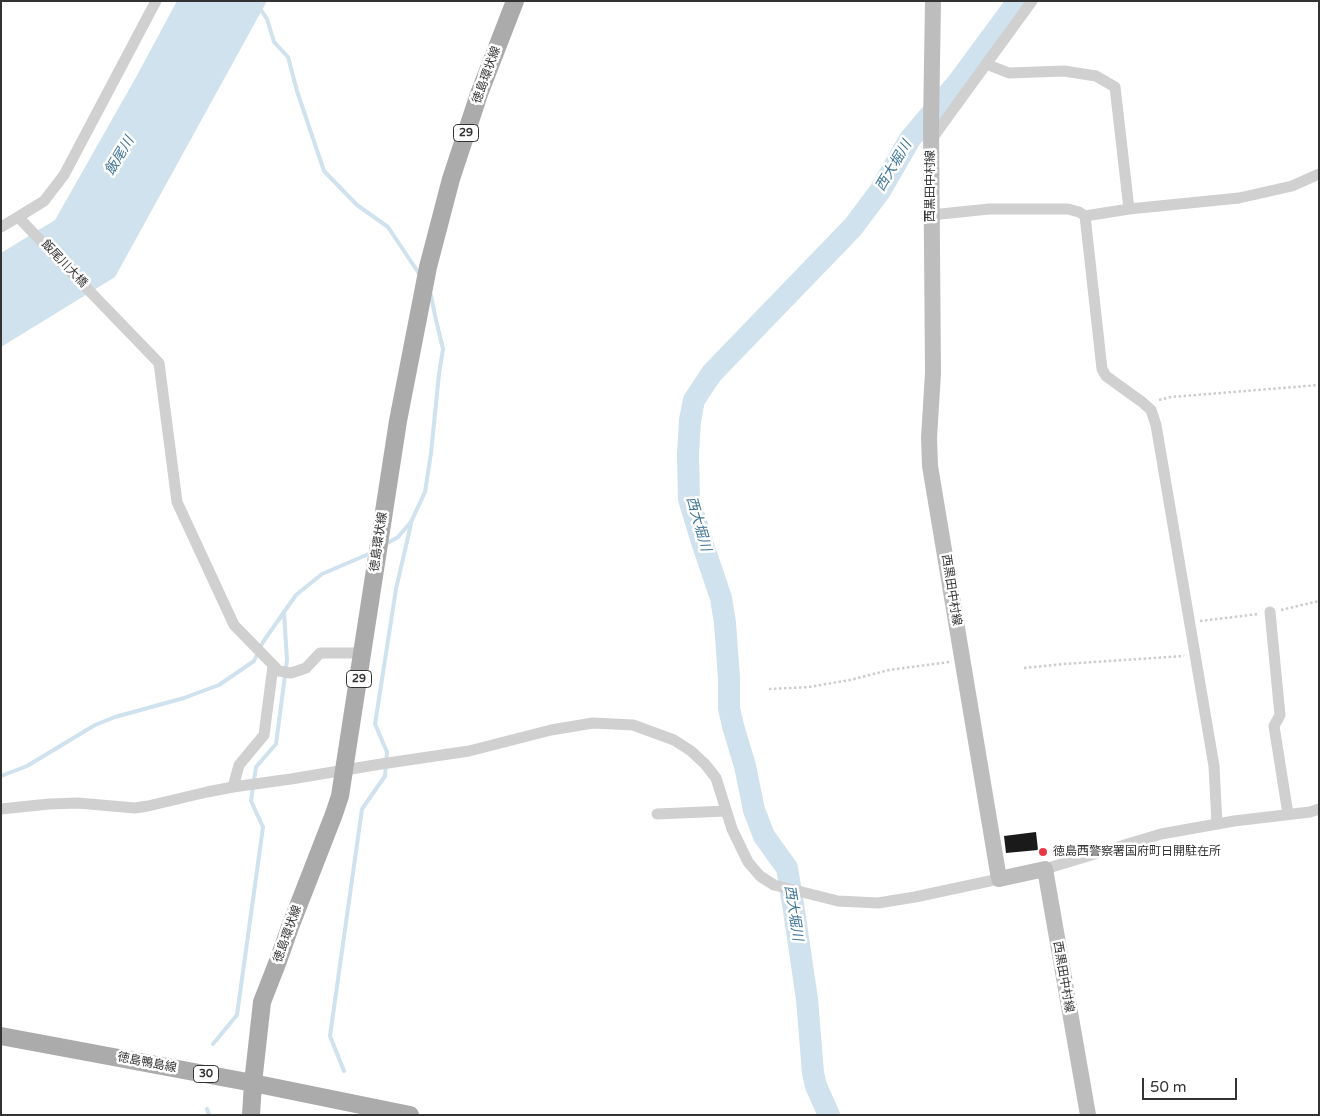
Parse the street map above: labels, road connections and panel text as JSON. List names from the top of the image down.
{
  "streets": {
    "main road": [
      "徳島環状線",
      "29",
      "西黒田中村線",
      "徳島鴨島線",
      "30"
    ],
    "street": ["飯尾川大橋"]
  },
  "crossings": [
    ["徳島環状線", "徳島鴨島線"]
  ],
  "water": ["飯尾川", "西大堀川"],
  "places": ["徳島西警察署国府町日開駐在所"],
  "scale_bar": "50 m"
}
